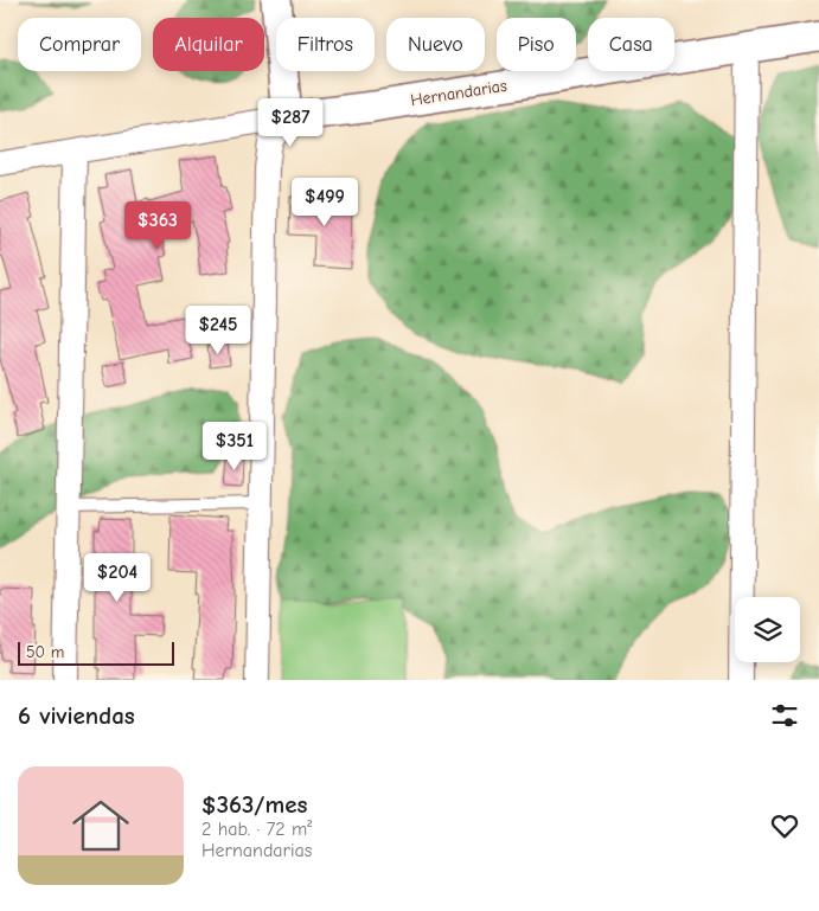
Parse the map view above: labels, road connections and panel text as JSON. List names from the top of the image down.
{
  "streets": {
    "street": ["Hernandarias"]
  },
  "scale_bar": "50 m",
  "page": {
    "chip": [
      "Comprar",
      "Alquilar",
      "Filtros",
      "Nuevo",
      "Piso",
      "Casa"
    ],
    "price": [
      "$287",
      "$499",
      "$363",
      "$245",
      "$351",
      "$204"
    ],
    "scale": "50 m",
    "heading": "6 viviendas",
    "list": [
      {
        "name": "$363/mes",
        "note": "2 hab. · 72 m² · Hernandarias"
      }
    ]
  }
}
